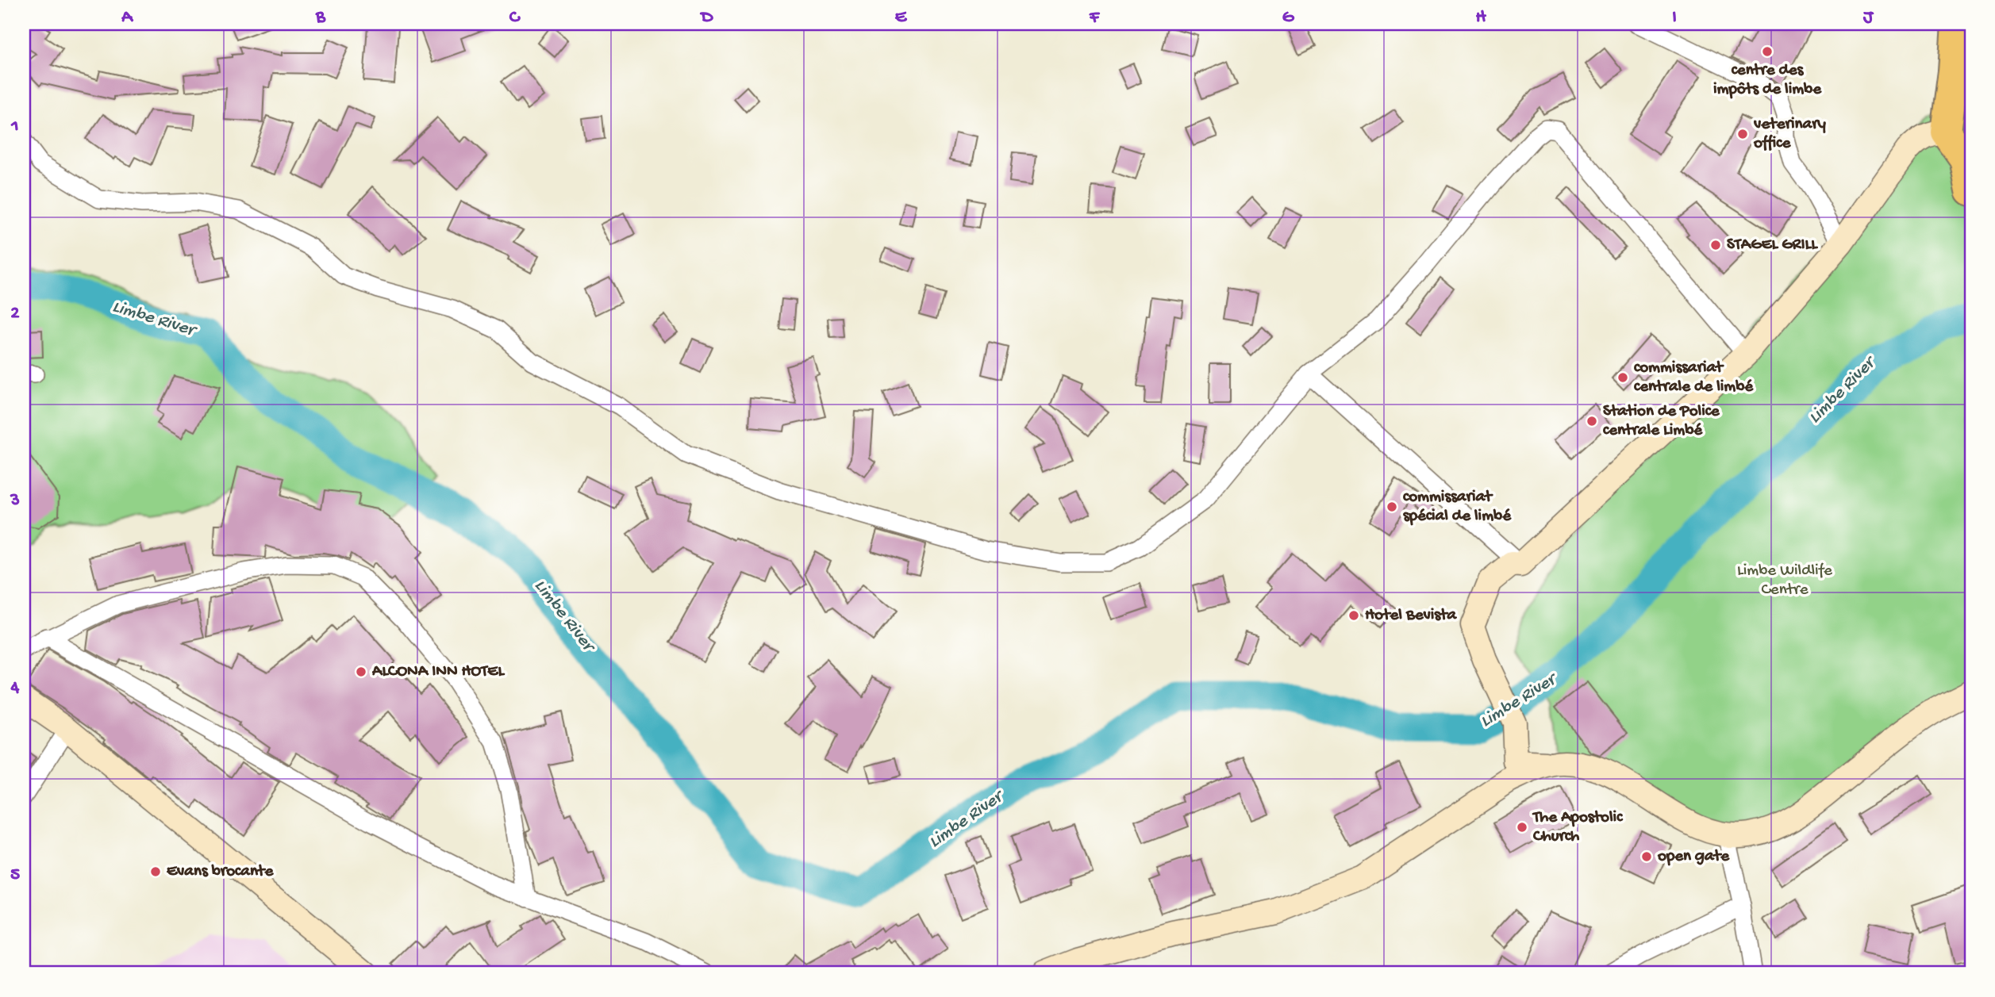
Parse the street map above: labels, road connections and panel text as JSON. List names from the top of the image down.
{
  "water": ["Limbe River"],
  "parks": ["Limbe Wildlife Centre"],
  "places": [
    "centre des impôts de limbe",
    "veterinary office",
    "STAGEL GRILL",
    "commissariat centrale de limbé",
    "Station de Police centrale Limbé",
    "commissariat spécial de limbé",
    "Hotel Bevista",
    "ALCONA INN HOTEL",
    "The Apostolic Church",
    "open gate",
    "Evans brocante"
  ],
  "grid": {
    "columns": [
      "A",
      "B",
      "C",
      "D",
      "E",
      "F",
      "G",
      "H",
      "I",
      "J"
    ],
    "rows": [
      "1",
      "2",
      "3",
      "4",
      "5"
    ]
  }
}
